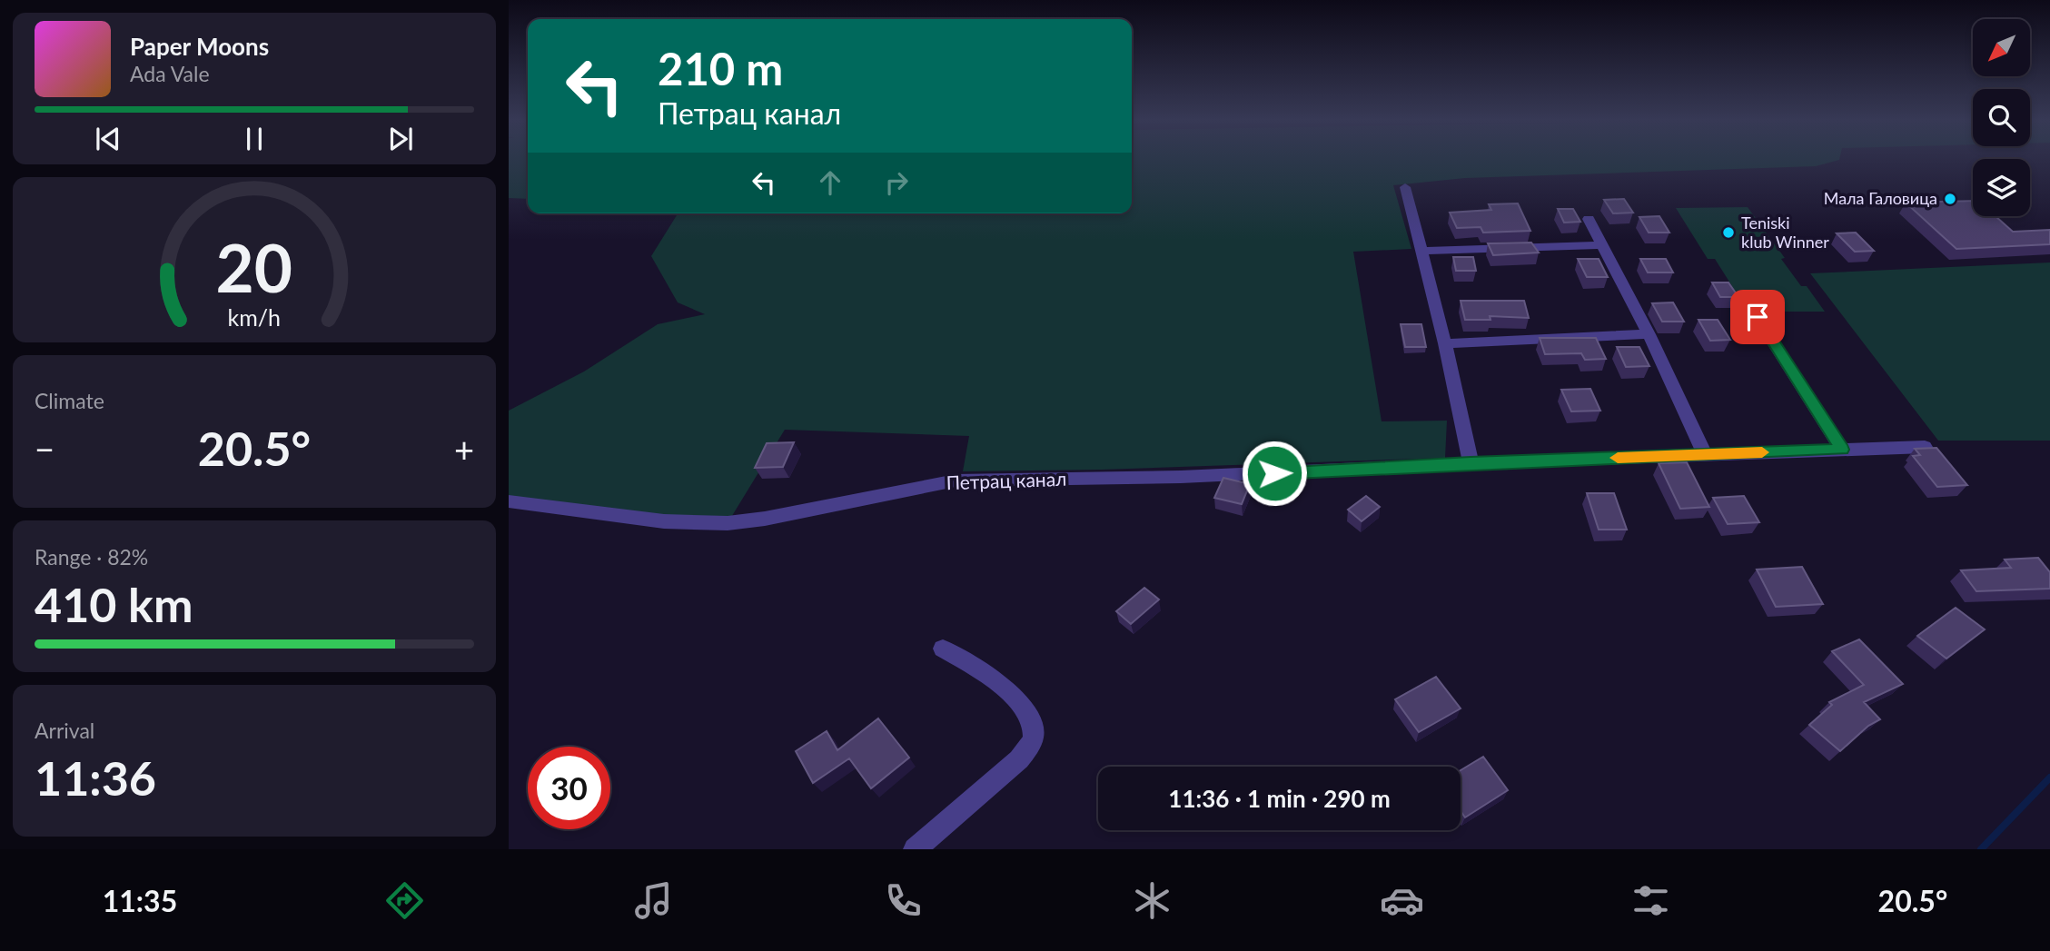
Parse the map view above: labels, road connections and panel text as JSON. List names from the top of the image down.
{
  "streets": {
    "street": ["Петрац канал"]
  },
  "places": ["Мала Галовица", "Teniski klub Winner"],
  "north": "bottom left",
  "page": {
    "turn": ["210 m", "Петрац канал"],
    "song": ["Paper Moons", "Ada Vale"],
    "tile": [
      "Climate",
      ["Range · 82%", "410 km"],
      ["Arrival", "11:36"]
    ],
    "heat": ["−", "20.5°", "+"],
    "limit": "30",
    "trip": "11:36 · 1 min · 290 m",
    "tabs": ["11:35", "20.5°"],
    "gauge": ["20", "km/h"]
  }
}
